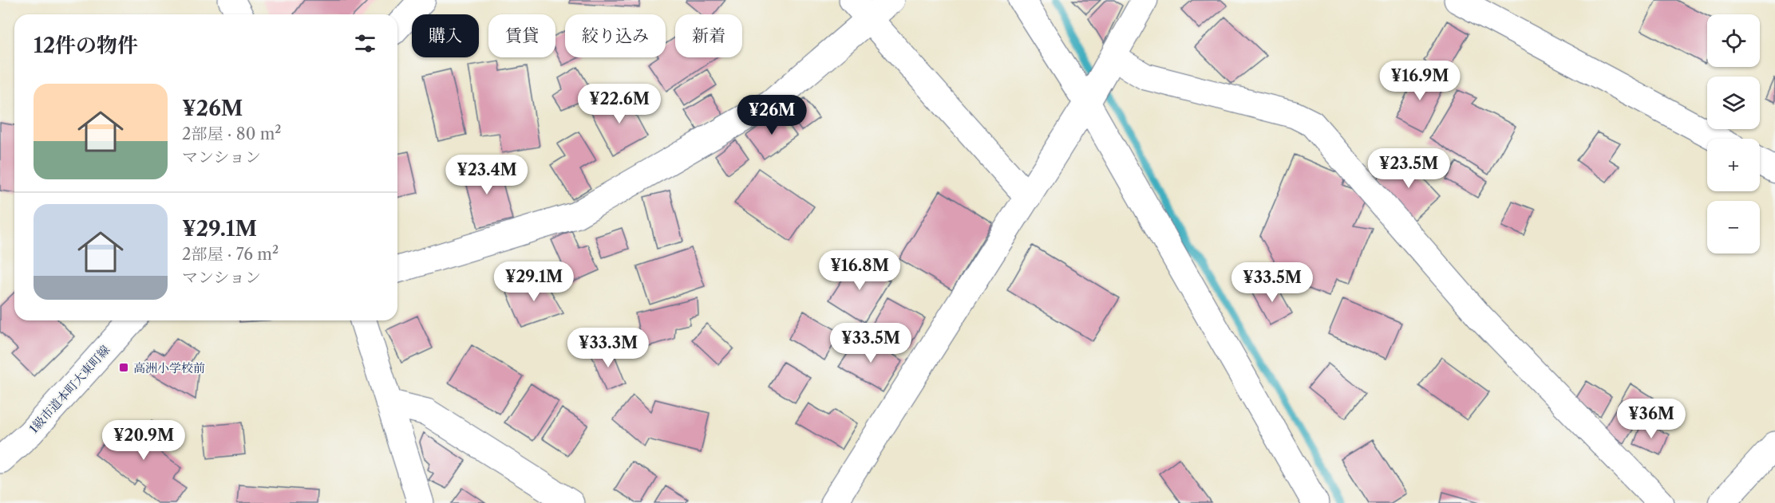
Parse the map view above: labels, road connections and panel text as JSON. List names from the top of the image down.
{
  "streets": {
    "street": ["1級市道本町大東町線"]
  },
  "places": {
    "transit": ["高洲小学校前"]
  },
  "page": {
    "map_buttons": ["+", "−"],
    "chip": [
      "購入",
      "賃貸",
      "絞り込み",
      "新着"
    ],
    "heading": "12件の物件",
    "price": [
      "¥16.9M",
      "¥22.6M",
      "¥26M",
      "¥23.5M",
      "¥23.4M",
      "¥16.8M",
      "¥29.1M",
      "¥33.5M",
      "¥33.5M",
      "¥33.3M",
      "¥36M",
      "¥20.9M"
    ],
    "list": [
      {
        "name": "¥26M",
        "note": "2部屋 · 80 m² · マンション"
      },
      {
        "name": "¥29.1M",
        "note": "2部屋 · 76 m² · マンション"
      }
    ]
  }
}
